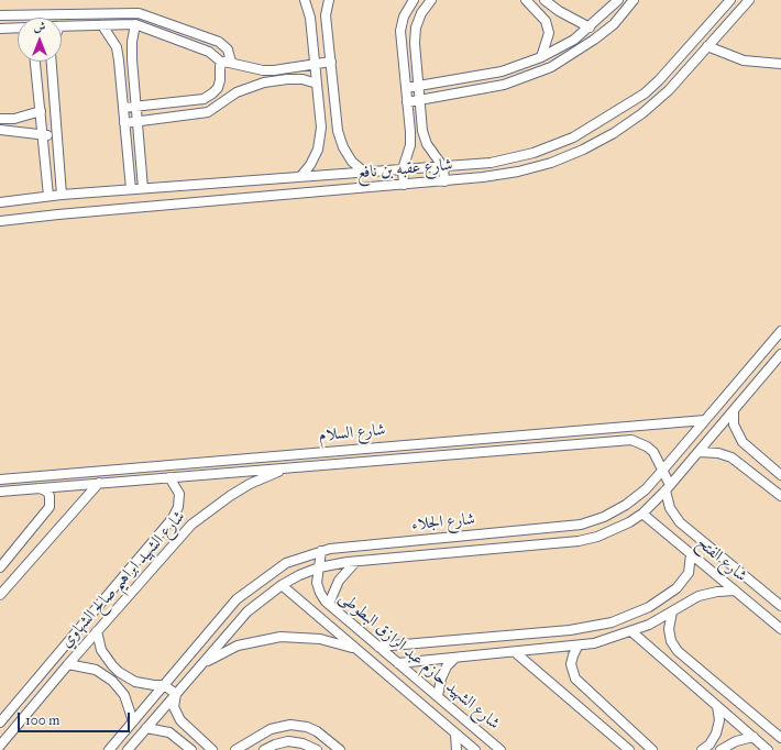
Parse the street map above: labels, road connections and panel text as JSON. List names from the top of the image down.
{
  "streets": {
    "street": [
      "شارع عقبه بن نافع",
      "شارع السلام",
      "شارع الجلاء",
      "شارع الفتح",
      "شارع الشهيد ابراهيم صالح الشهاوي",
      "شارع الشهيد حازم عبد الرازق البطوطى"
    ]
  },
  "crossings": [
    ["شارع السلام", "شارع الجلاء"],
    ["شارع السلام", "شارع الفتح"],
    ["شارع السلام", "شارع الشهيد ابراهيم صالح الشهاوي"],
    ["شارع الجلاء", "شارع الفتح"],
    ["شارع الجلاء", "شارع الشهيد حازم عبد الرازق البطوطى"]
  ],
  "scale_bar": "100 m",
  "north": "top"
}
